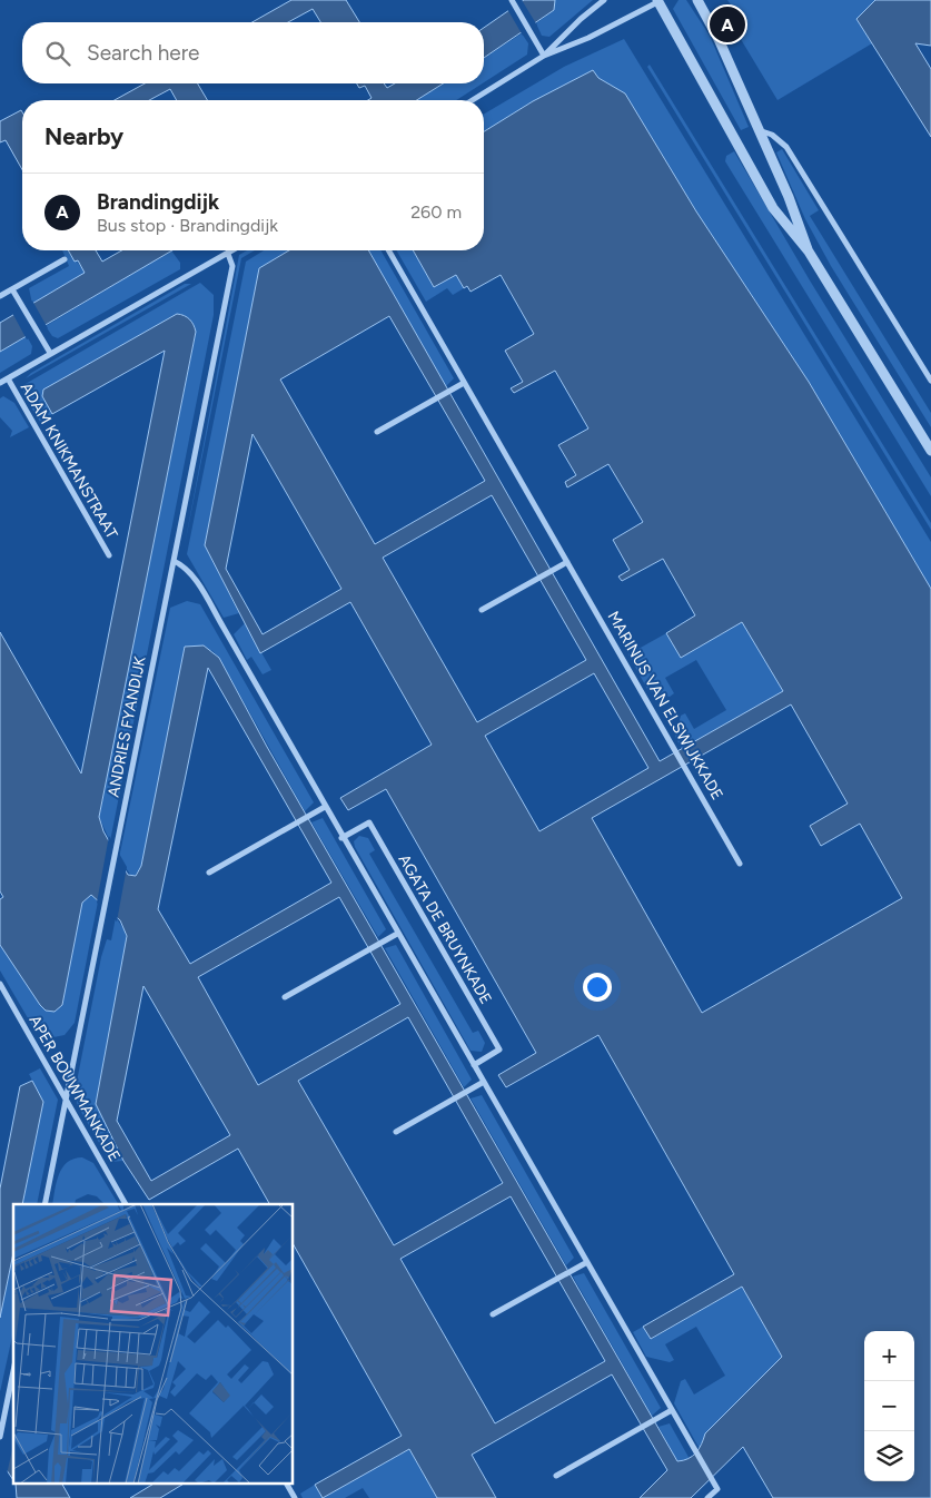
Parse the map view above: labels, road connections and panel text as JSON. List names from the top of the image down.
{
  "streets": {
    "street": [
      "ADAM KNIKMANSTRAAT",
      "MARINUS VAN ELSWIJKKADE",
      "ANDRIES FYANDIJK",
      "AGATA DE BRUYNKADE",
      "APER BOUWMANKADE"
    ]
  },
  "crossings": [
    ["ANDRIES FYANDIJK", "APER BOUWMANKADE"]
  ],
  "page": {
    "pins": "A",
    "search": "Search here",
    "heading": "Nearby",
    "list": [
      {
        "mark": "A",
        "name": "Brandingdijk",
        "note": "Bus stop · Brandingdijk",
        "value": "260 m"
      }
    ],
    "map_buttons": ["+", "−"]
  }
}
